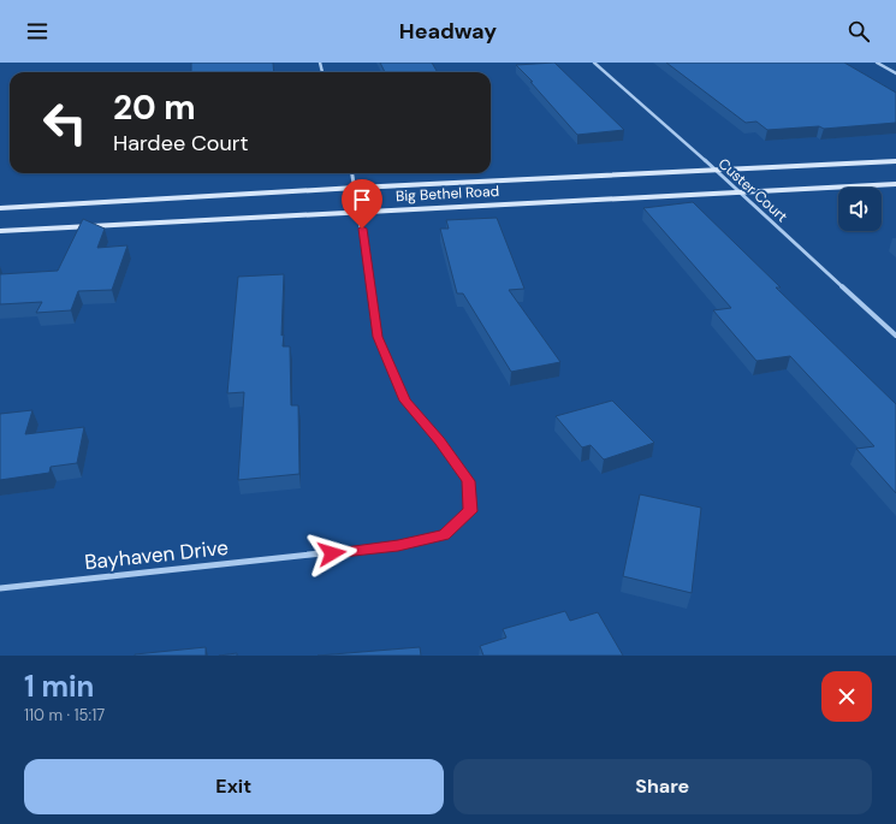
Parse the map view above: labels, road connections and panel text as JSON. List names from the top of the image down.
{
  "streets": {
    "main road": ["Big Bethel Road"],
    "street": ["Custer Court", "Bayhaven Drive"]
  },
  "crossings": [
    ["Custer Court", "Big Bethel Road"],
    ["Big Bethel Road", "Bayhaven Drive"]
  ],
  "page": {
    "header": "Headway",
    "turn": ["20 m", "Hardee Court"],
    "heading": ["1 min", "110 m · 15:17"],
    "buttons": ["Exit", "Share"]
  }
}
